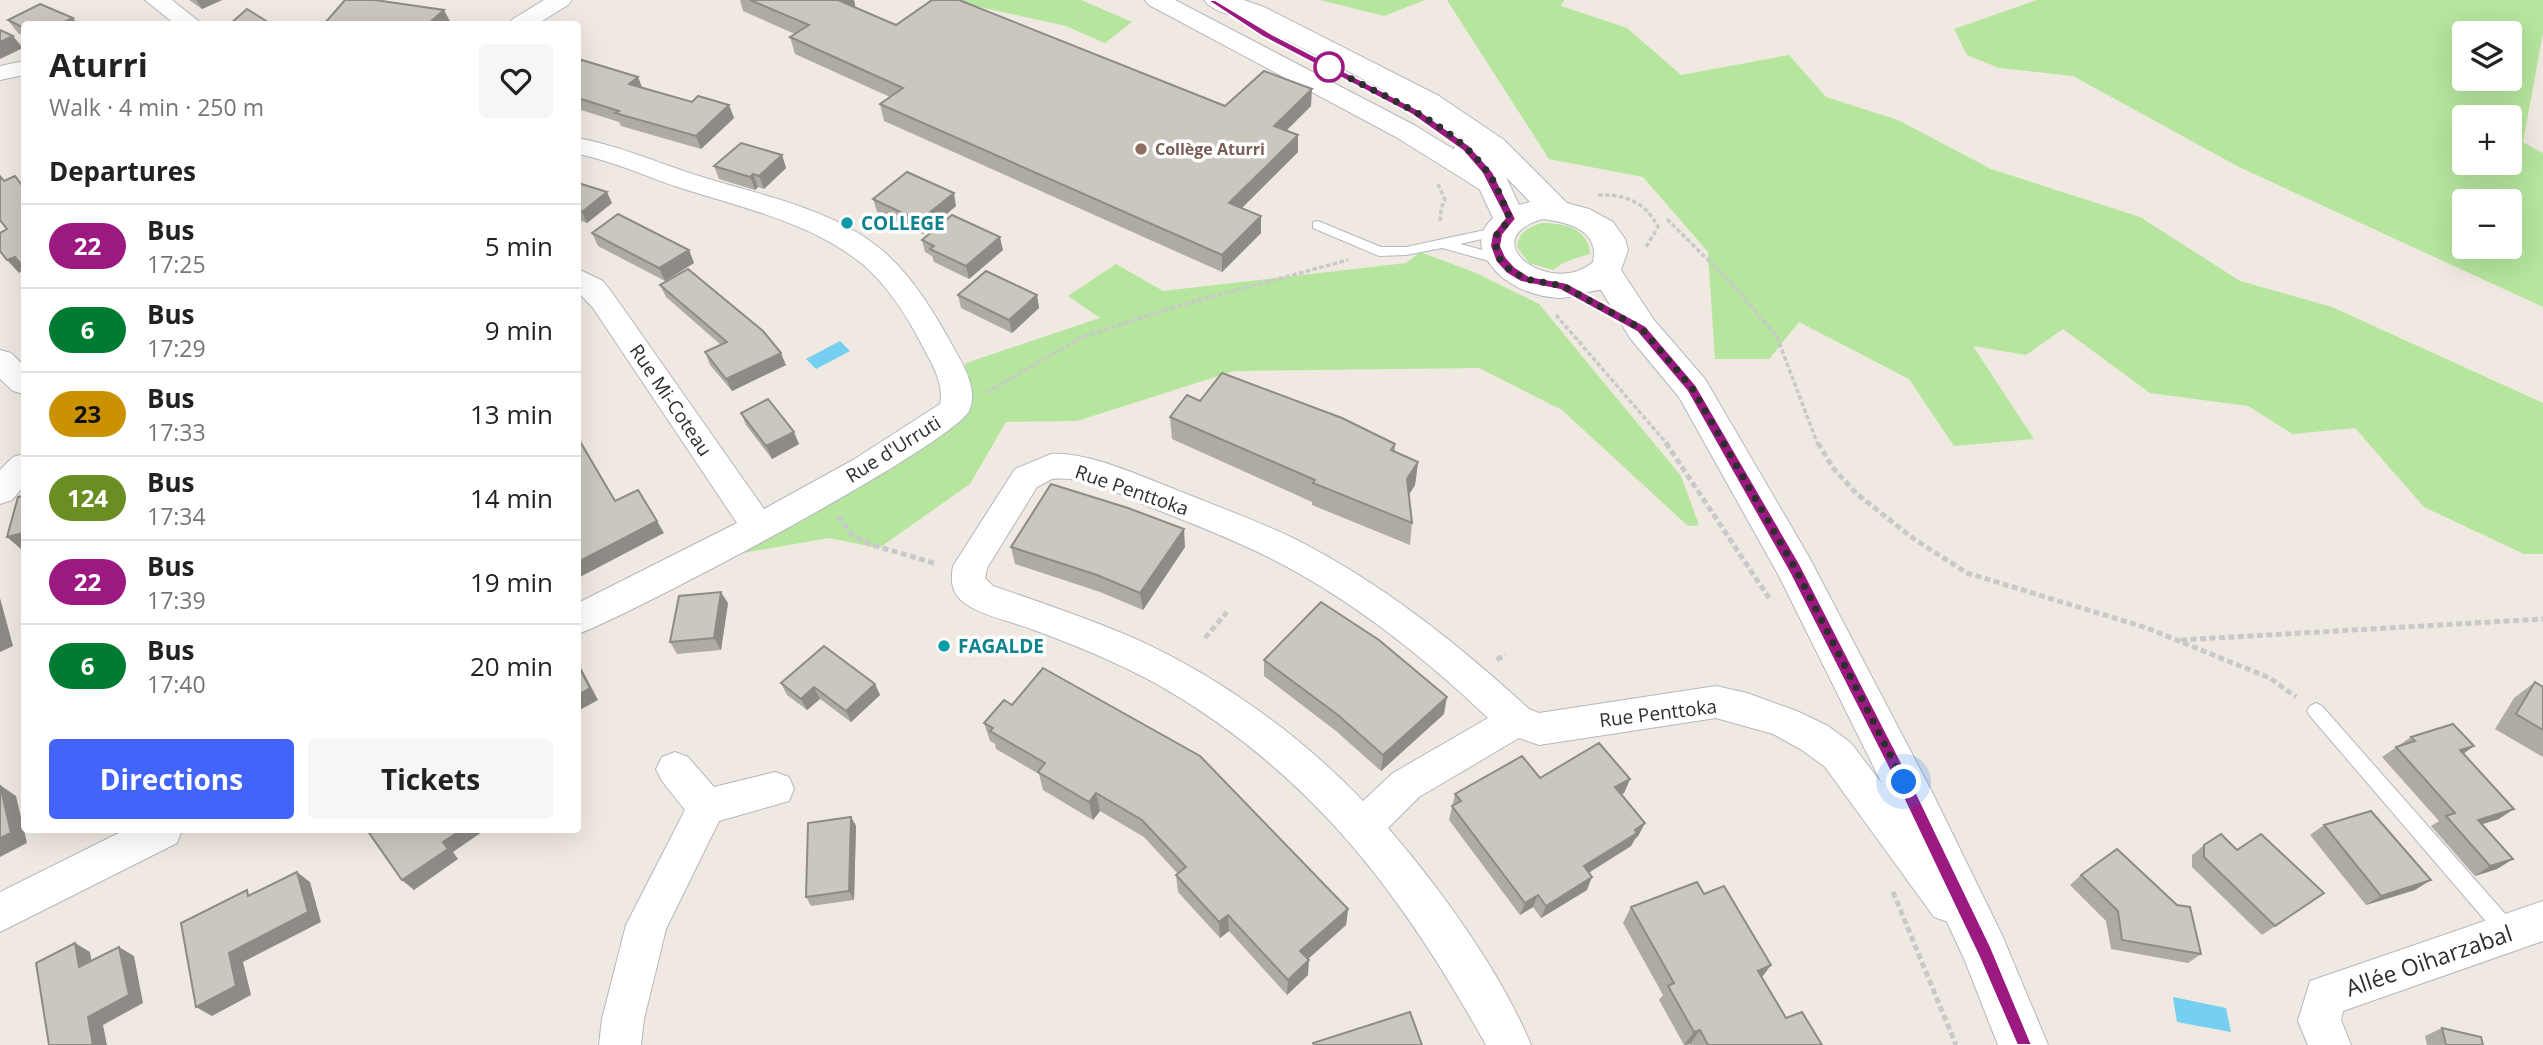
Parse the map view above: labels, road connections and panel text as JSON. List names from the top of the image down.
{
  "streets": {
    "street": [
      "Rue Mi-Coteau",
      "Rue d'Urruti",
      "Rue Penttoka",
      "Allée Oiharzabal"
    ]
  },
  "crossings": [
    ["Rue Mi-Coteau", "Rue d'Urruti"]
  ],
  "places": ["Collège Aturri", "COLLEGE", "FAGALDE"],
  "lines": ["bus line 22"],
  "page": {
    "map_buttons": ["+", "−"],
    "heading": [
      ["Aturri", "Walk · 4 min · 250 m"],
      "Departures"
    ],
    "list": [
      {
        "mark": "22",
        "name": "Bus",
        "note": "17:25",
        "value": "5 min"
      },
      {
        "mark": "6",
        "name": "Bus",
        "note": "17:29",
        "value": "9 min"
      },
      {
        "mark": "23",
        "name": "Bus",
        "note": "17:33",
        "value": "13 min"
      },
      {
        "mark": "124",
        "name": "Bus",
        "note": "17:34",
        "value": "14 min"
      },
      {
        "mark": "22",
        "name": "Bus",
        "note": "17:39",
        "value": "19 min"
      },
      {
        "mark": "6",
        "name": "Bus",
        "note": "17:40",
        "value": "20 min"
      }
    ],
    "buttons": ["Directions", "Tickets"]
  }
}
